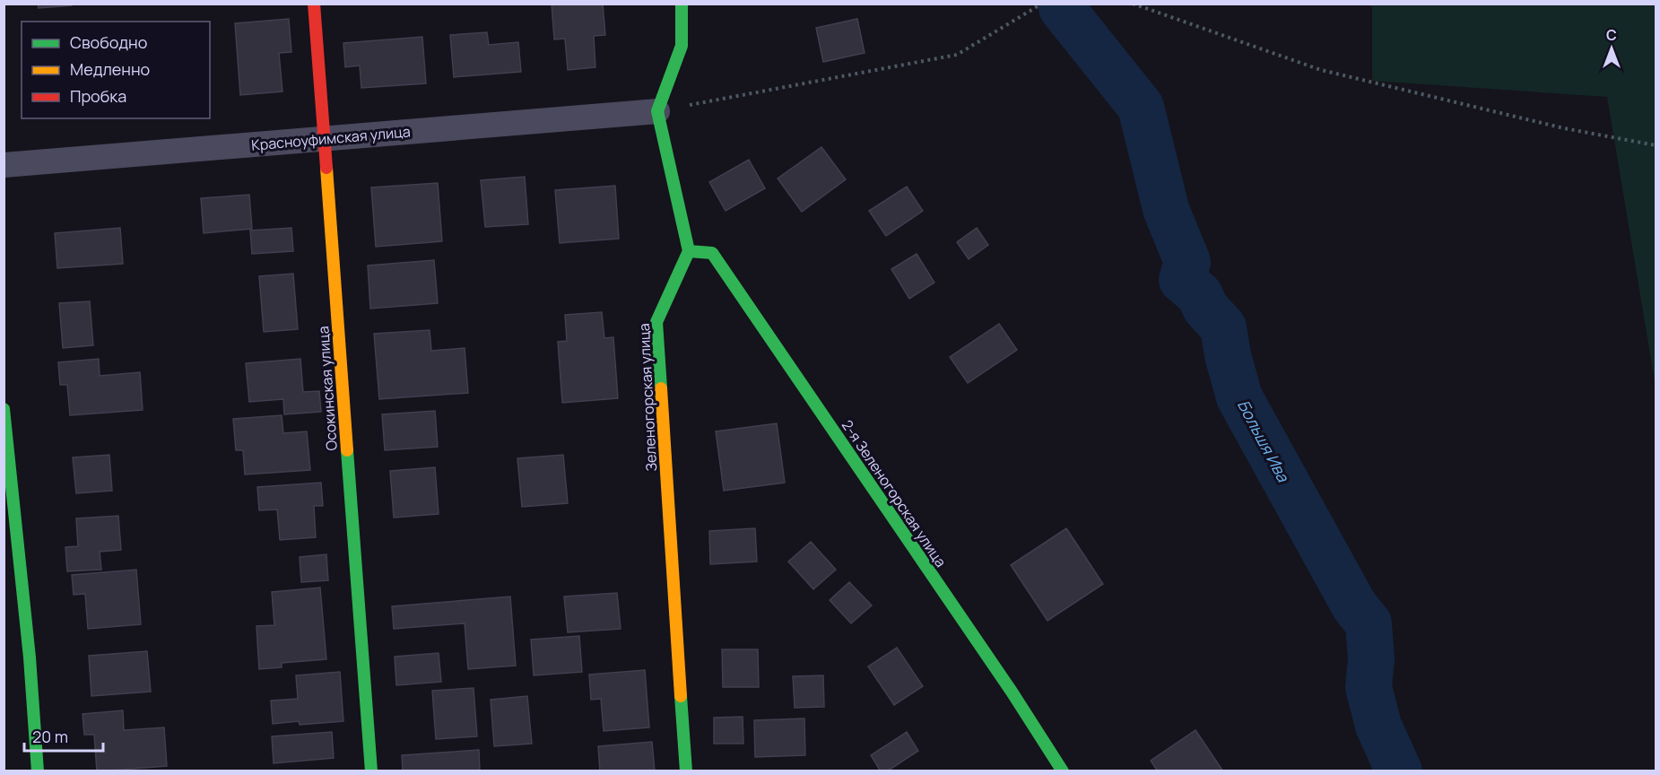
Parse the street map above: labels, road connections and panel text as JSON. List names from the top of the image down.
{
  "streets": {
    "street": [
      "Красноуфимская улица",
      "Осокинская улица",
      "Зеленогорская улица",
      "2-я Зеленогорская улица"
    ]
  },
  "crossings": [
    ["Красноуфимская улица", "Осокинская улица"],
    ["Зеленогорская улица", "2-я Зеленогорская улица"]
  ],
  "water": ["Большя Ива"],
  "legend": ["Свободно", "Медленно", "Пробка"],
  "scale_bar": "20 m",
  "north": "top"
}
